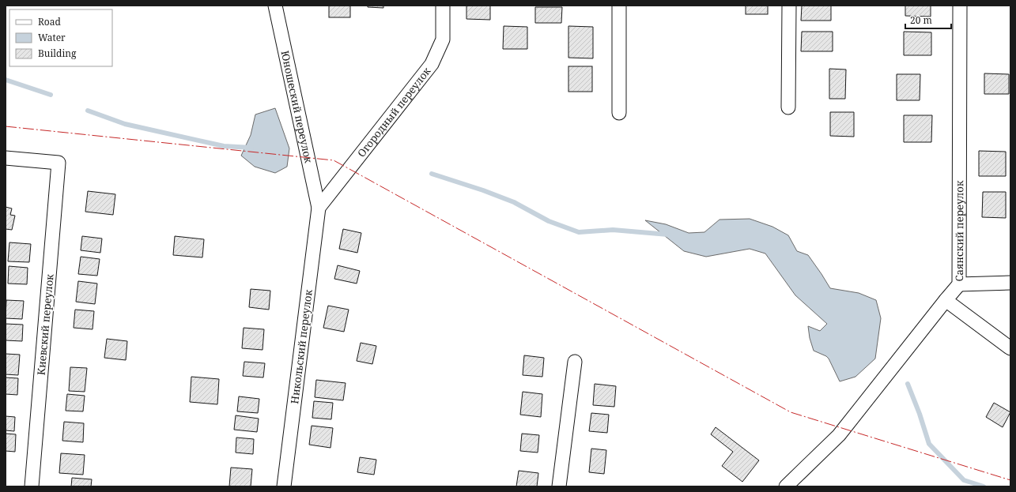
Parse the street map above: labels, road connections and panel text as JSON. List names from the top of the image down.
{
  "streets": {
    "street": [
      "Юношеский переулок",
      "Огородный переулок",
      "Саянский переулок",
      "Киевский переулок",
      "Никольский переулок"
    ]
  },
  "crossings": [
    ["Юношеский переулок", "Огородный переулок"],
    ["Юношеский переулок", "Никольский переулок"],
    ["Огородный переулок", "Никольский переулок"]
  ],
  "legend": ["Road", "Water", "Building"],
  "scale_bar": "20 m"
}
